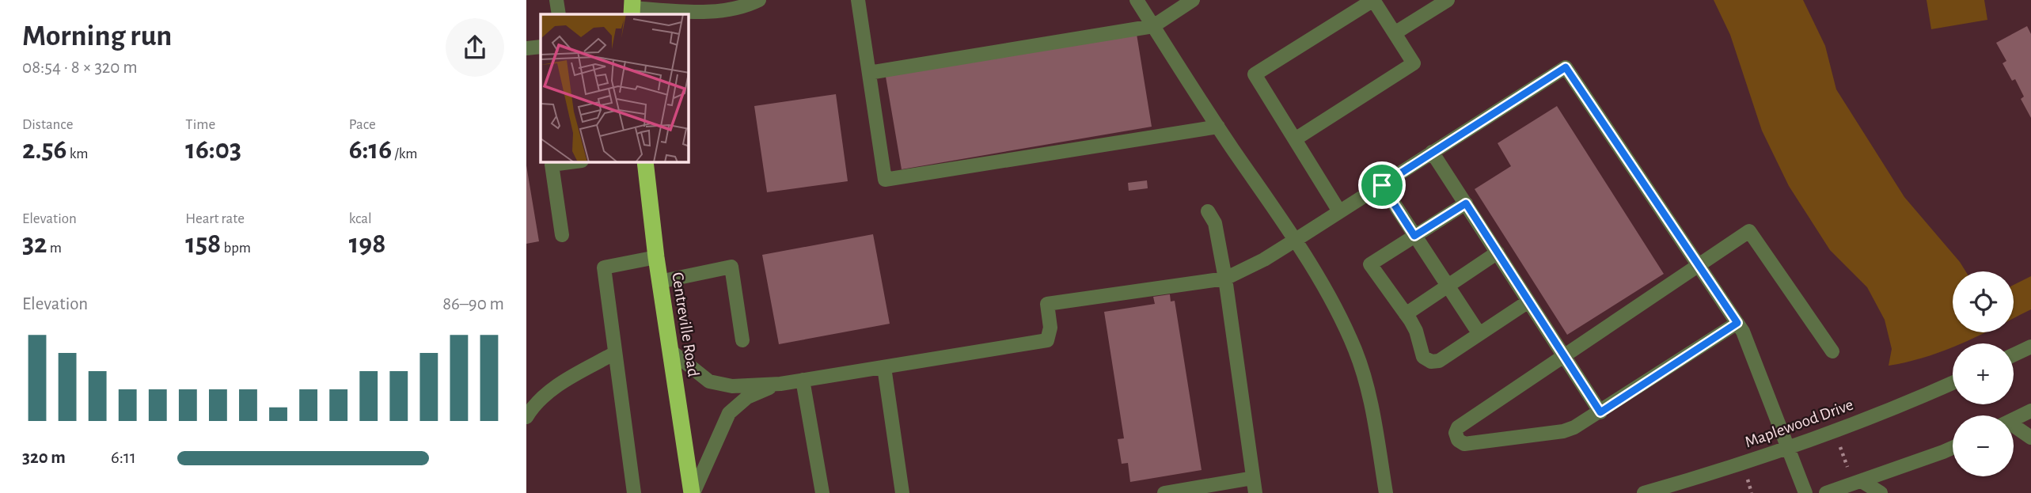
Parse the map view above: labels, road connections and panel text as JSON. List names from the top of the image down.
{
  "streets": {
    "highway": ["Centreville Road"],
    "street": ["Maplewood Drive"]
  },
  "page": {
    "heading": ["Morning run", "08:54 · 8 × 320 m"],
    "stats": [
      ["Distance", "2.56 km"],
      ["Time", "16:03"],
      ["Pace", "6:16 /km"],
      ["Elevation", "32 m"],
      ["Heart rate", "158 bpm"],
      ["kcal", "198"]
    ],
    "map_buttons": ["+", "−"],
    "chart": ["Elevation", "86–90 m"],
    "list": [
      {
        "name": "320 m",
        "note": "6:11"
      }
    ]
  }
}
